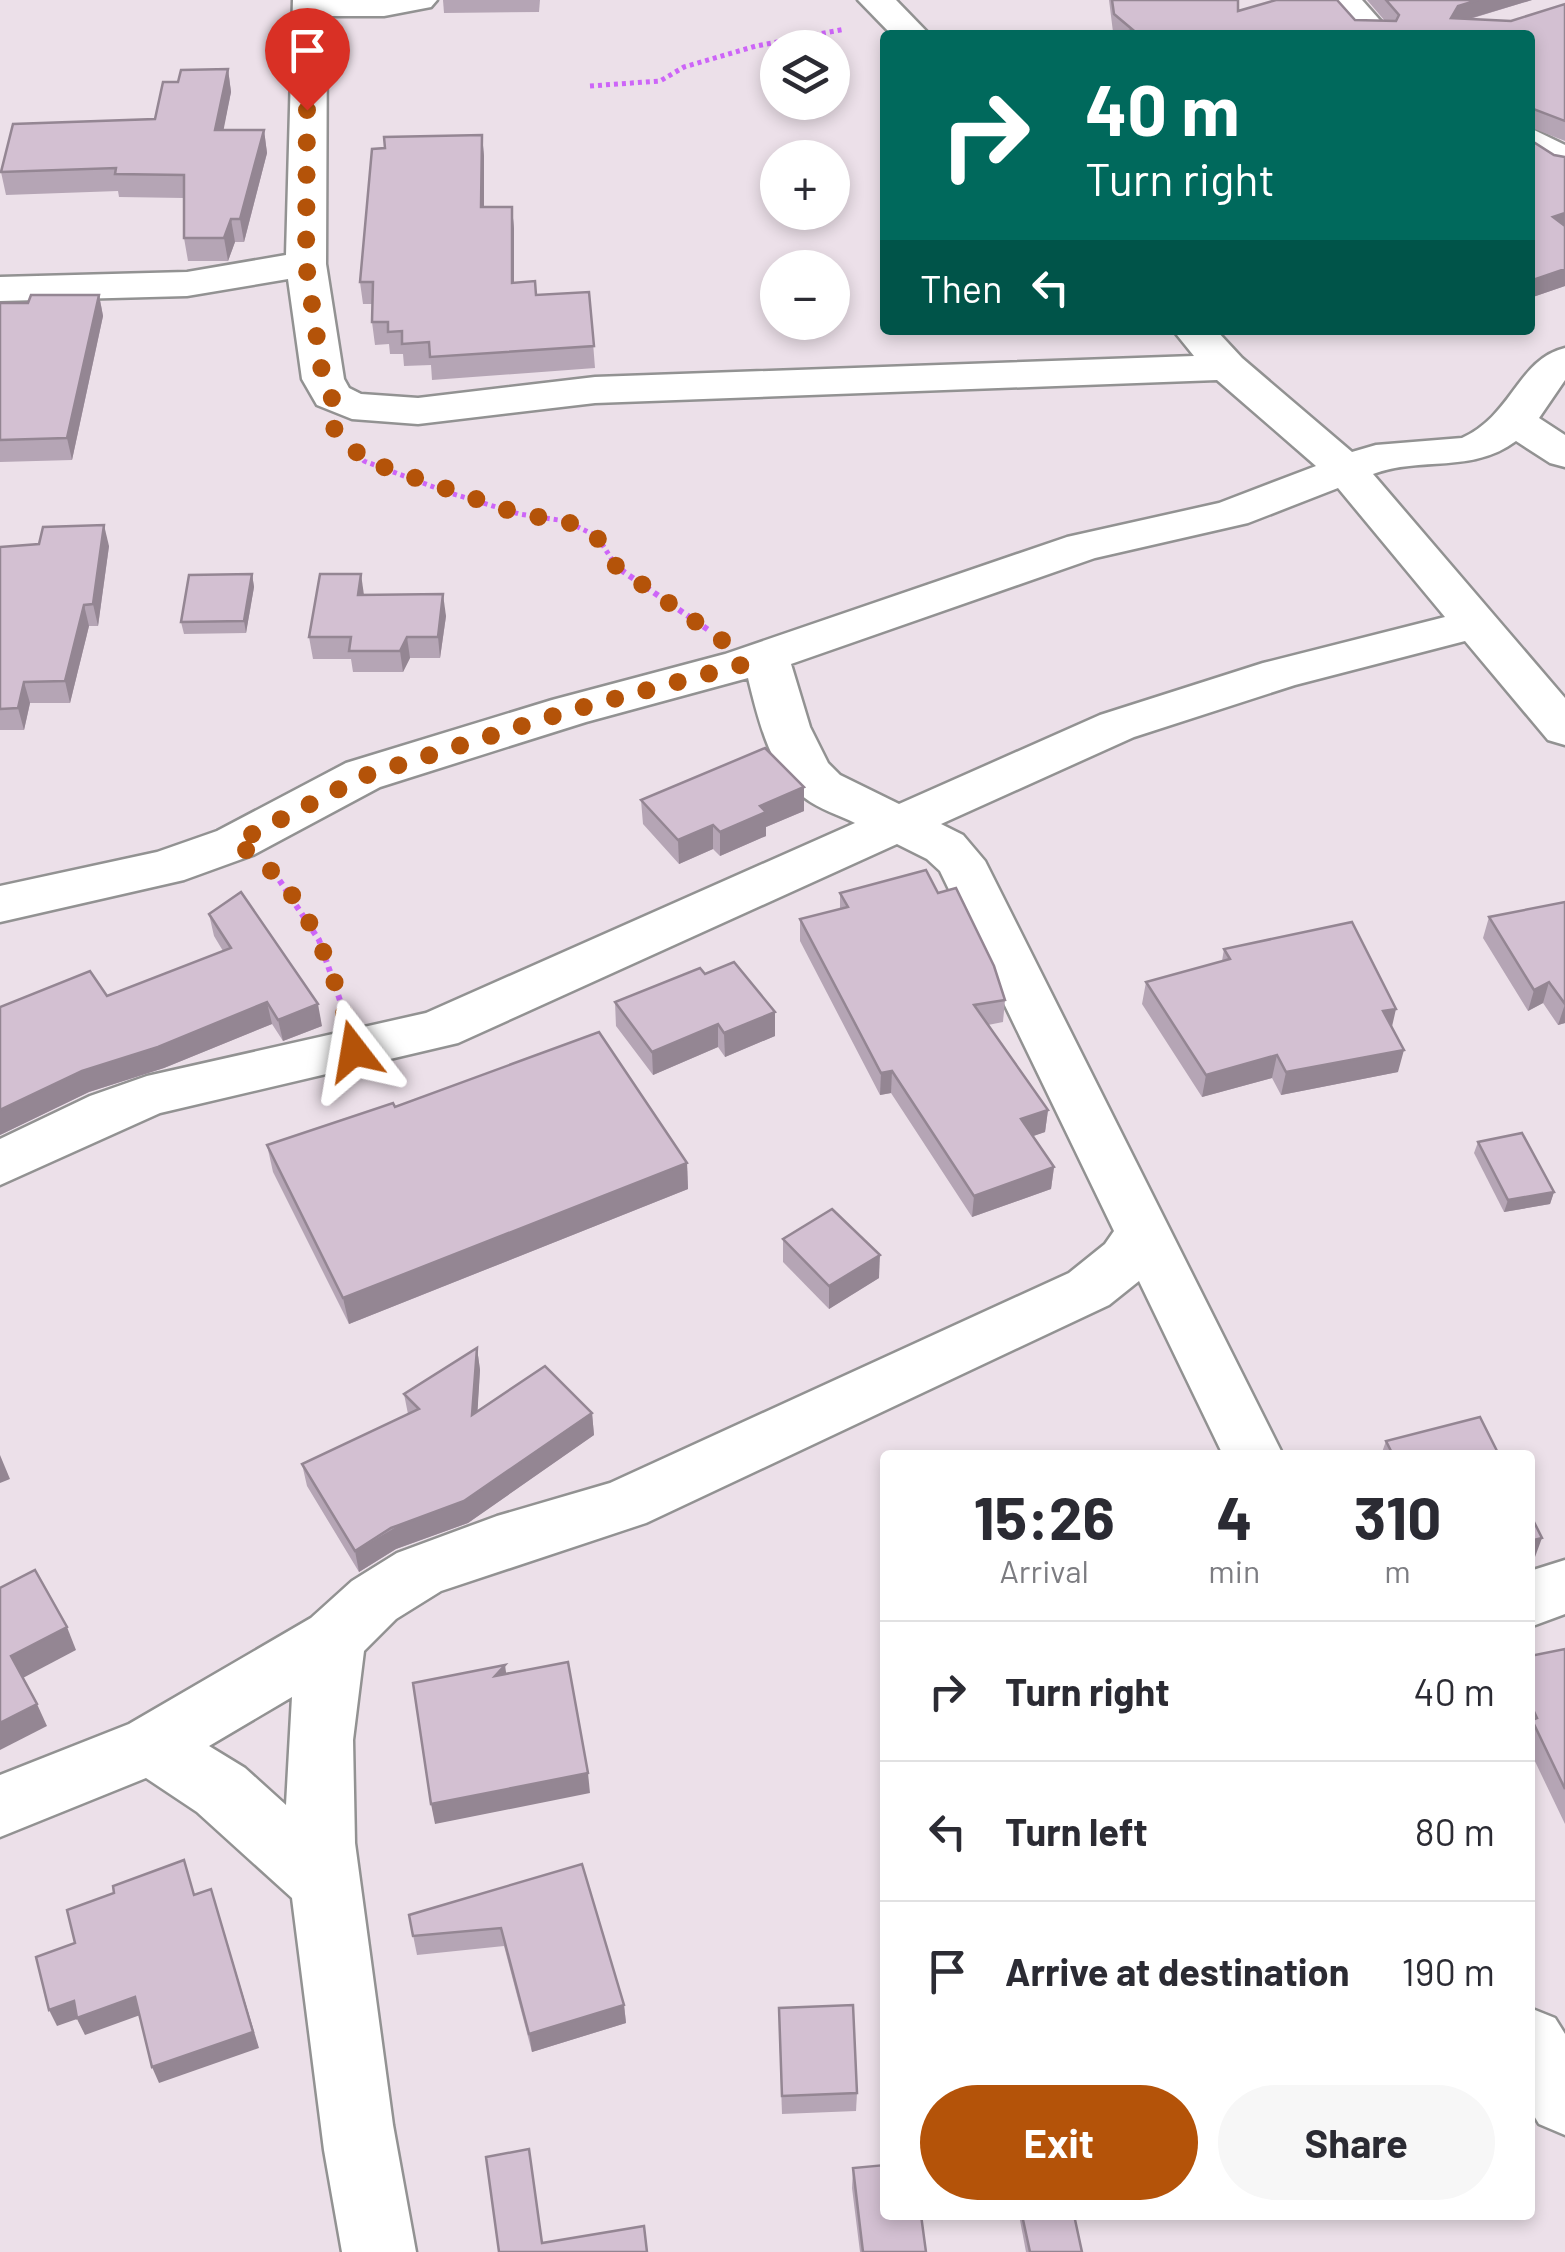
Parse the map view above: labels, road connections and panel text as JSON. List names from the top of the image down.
{
  "page": {
    "map_buttons": ["+", "−"],
    "turn": ["40 m", "Turn right"],
    "then": "Then",
    "eta": [
      "15:26",
      "Arrival",
      "4",
      "min",
      "310",
      "m"
    ],
    "list": [
      {
        "name": "Turn right",
        "value": "40 m"
      },
      {
        "name": "Turn left",
        "value": "80 m"
      },
      {
        "name": "Arrive at destination",
        "value": "190 m"
      }
    ],
    "buttons": ["Exit", "Share"]
  }
}
